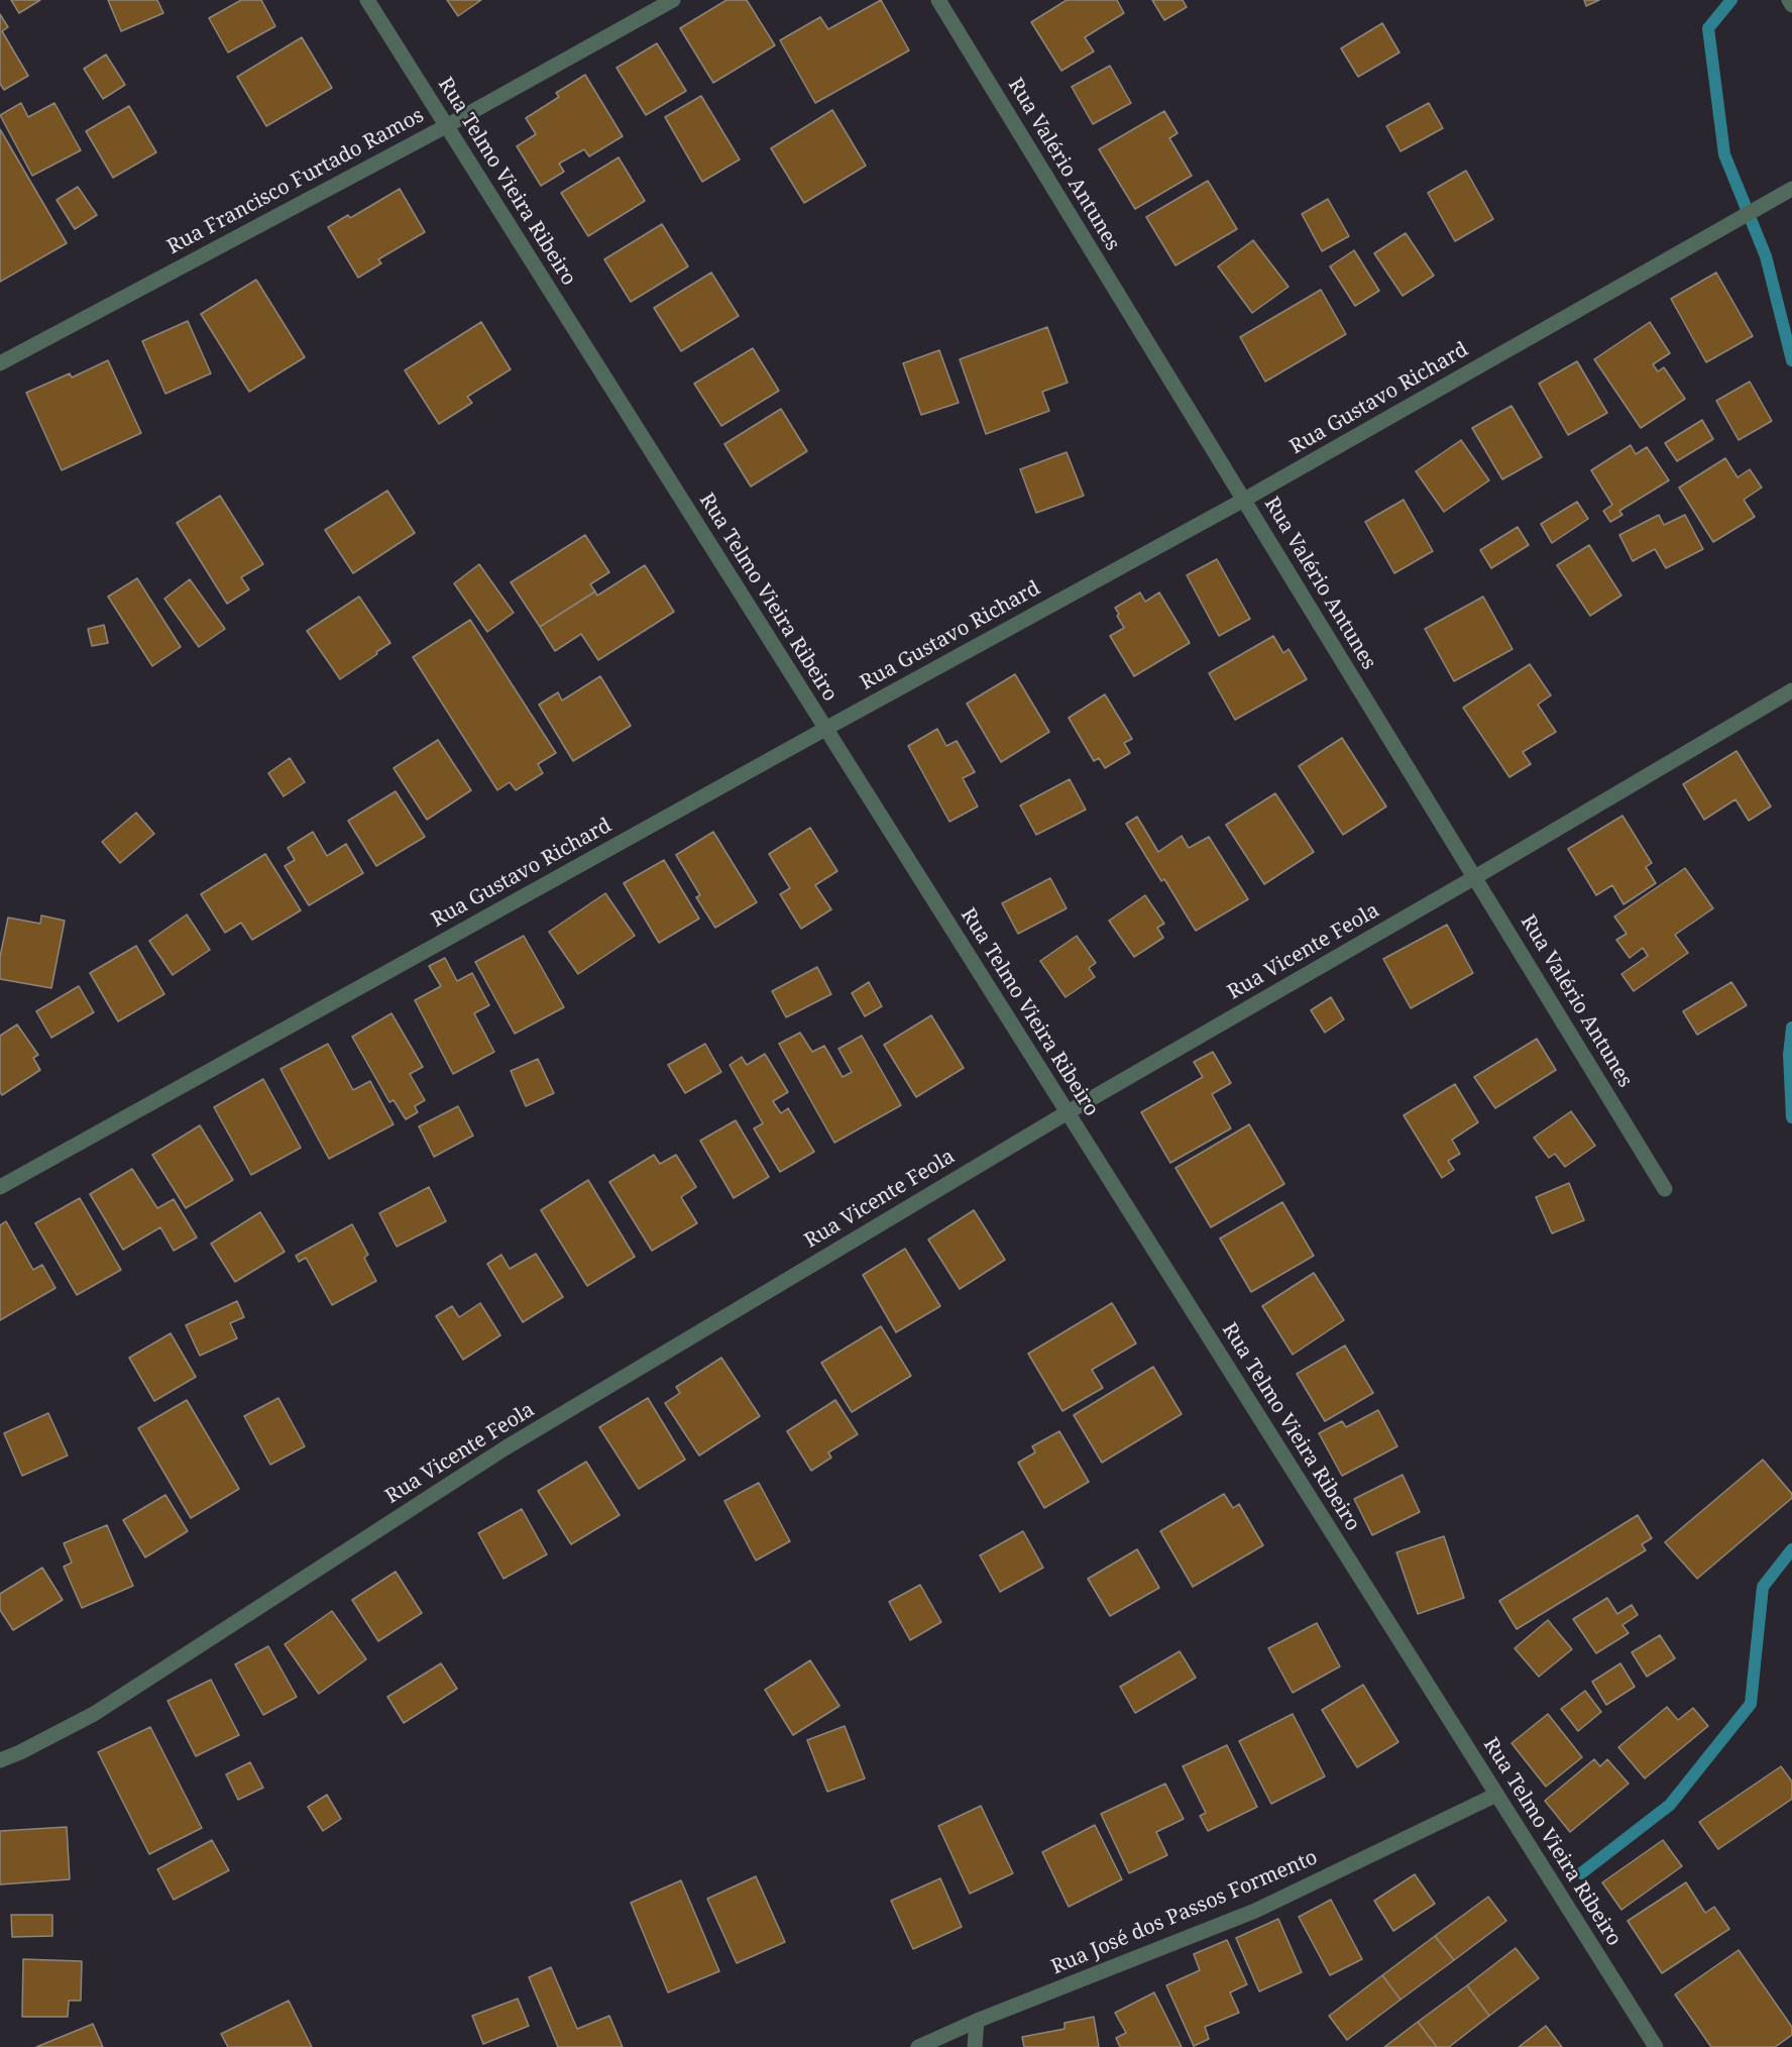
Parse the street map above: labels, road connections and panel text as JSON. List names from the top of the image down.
{
  "streets": {
    "street": [
      "Rua Valério Antunes",
      "Rua Francisco Furtado Ramos",
      "Rua Telmo Vieira Ribeiro",
      "Rua Gustavo Richard",
      "Rua Vicente Feola",
      "Rua José dos Passos Formento"
    ]
  },
  "crossings": [
    ["Rua Valério Antunes", "Rua Gustavo Richard"],
    ["Rua Valério Antunes", "Rua Vicente Feola"],
    ["Rua Francisco Furtado Ramos", "Rua Telmo Vieira Ribeiro"],
    ["Rua Telmo Vieira Ribeiro", "Rua Gustavo Richard"],
    ["Rua Telmo Vieira Ribeiro", "Rua Vicente Feola"],
    ["Rua Telmo Vieira Ribeiro", "Rua José dos Passos Formento"]
  ]
}
